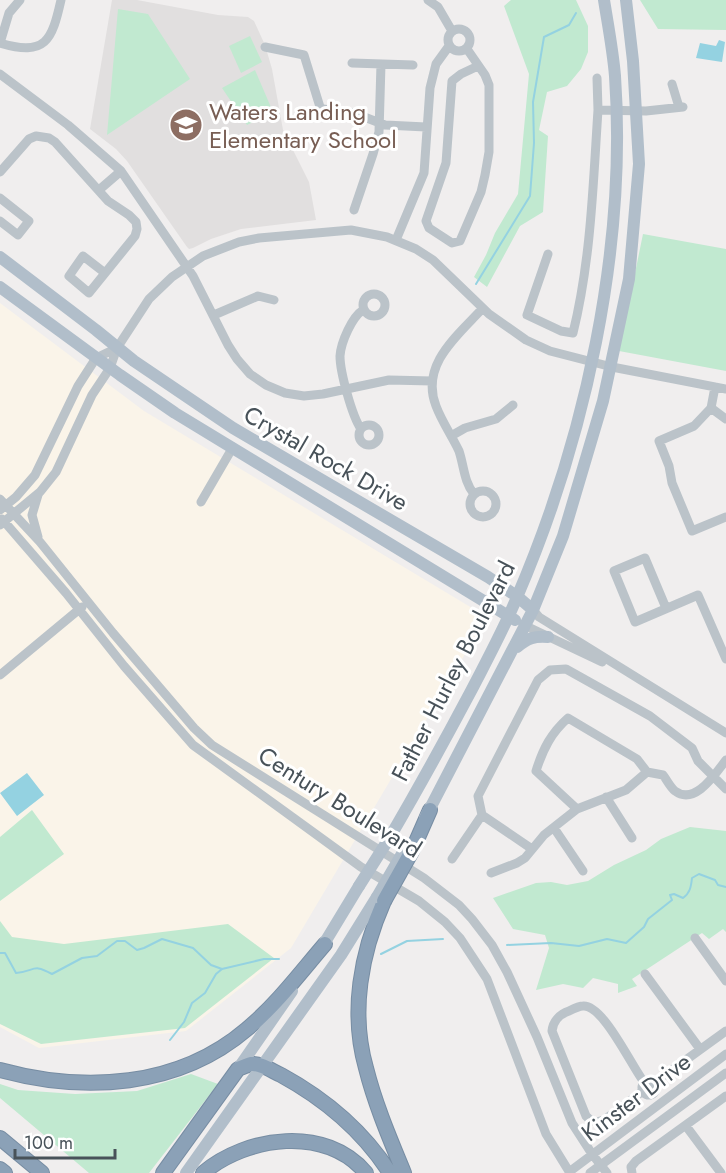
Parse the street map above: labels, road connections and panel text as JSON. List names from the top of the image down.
{
  "streets": {
    "main road": ["Crystal Rock Drive", "Father Hurley Boulevard"],
    "street": ["Century Boulevard", "Kinster Drive"]
  },
  "crossings": [
    ["Crystal Rock Drive", "Father Hurley Boulevard"],
    ["Century Boulevard", "Kinster Drive"]
  ],
  "places": {
    "school or university": ["Waters Landing Elementary School"]
  },
  "scale_bar": "100 m"
}
